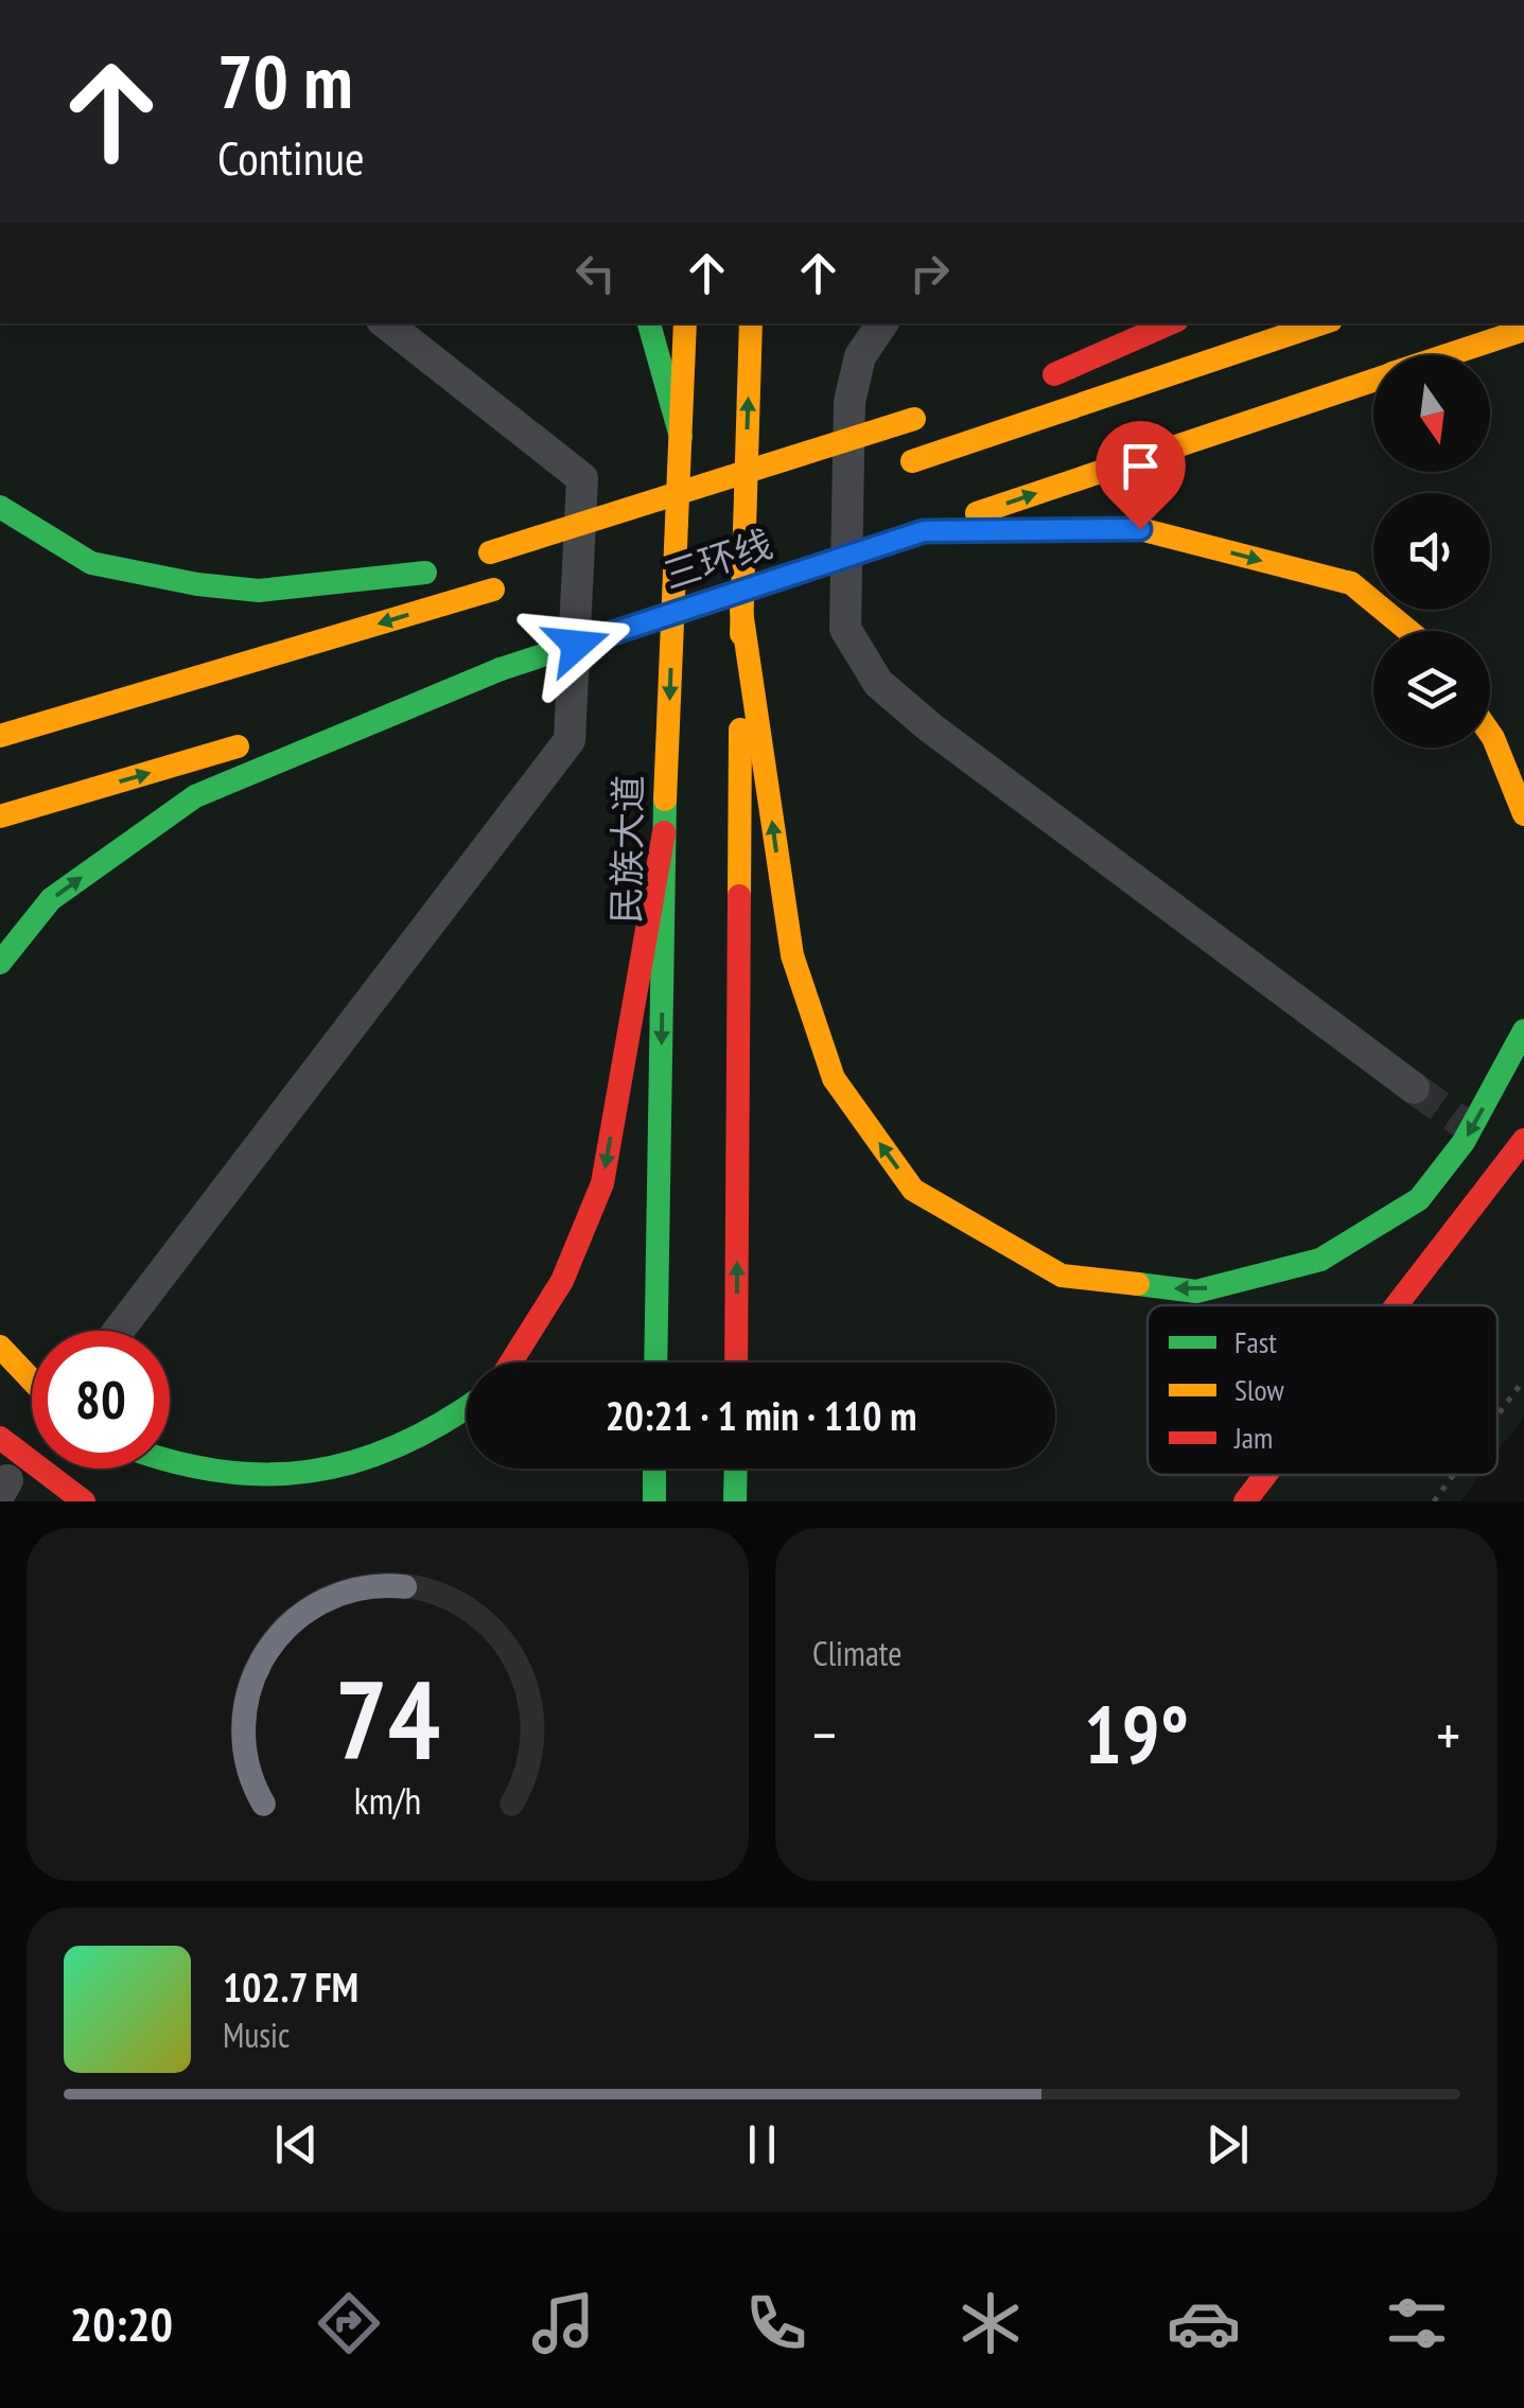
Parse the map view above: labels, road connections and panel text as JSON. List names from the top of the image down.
{
  "streets": {
    "main road": ["三环线", "民族大道"]
  },
  "legend": ["Fast", "Slow", "Jam"],
  "north": "bottom",
  "page": {
    "turn": ["70 m", "Continue"],
    "limit": "80",
    "trip": "20:21 · 1 min · 110 m",
    "tile": "Climate",
    "heat": ["−", "19°", "+"],
    "song": ["102.7 FM", "Music"],
    "tabs": "20:20",
    "gauge": ["74", "km/h"]
  }
}
